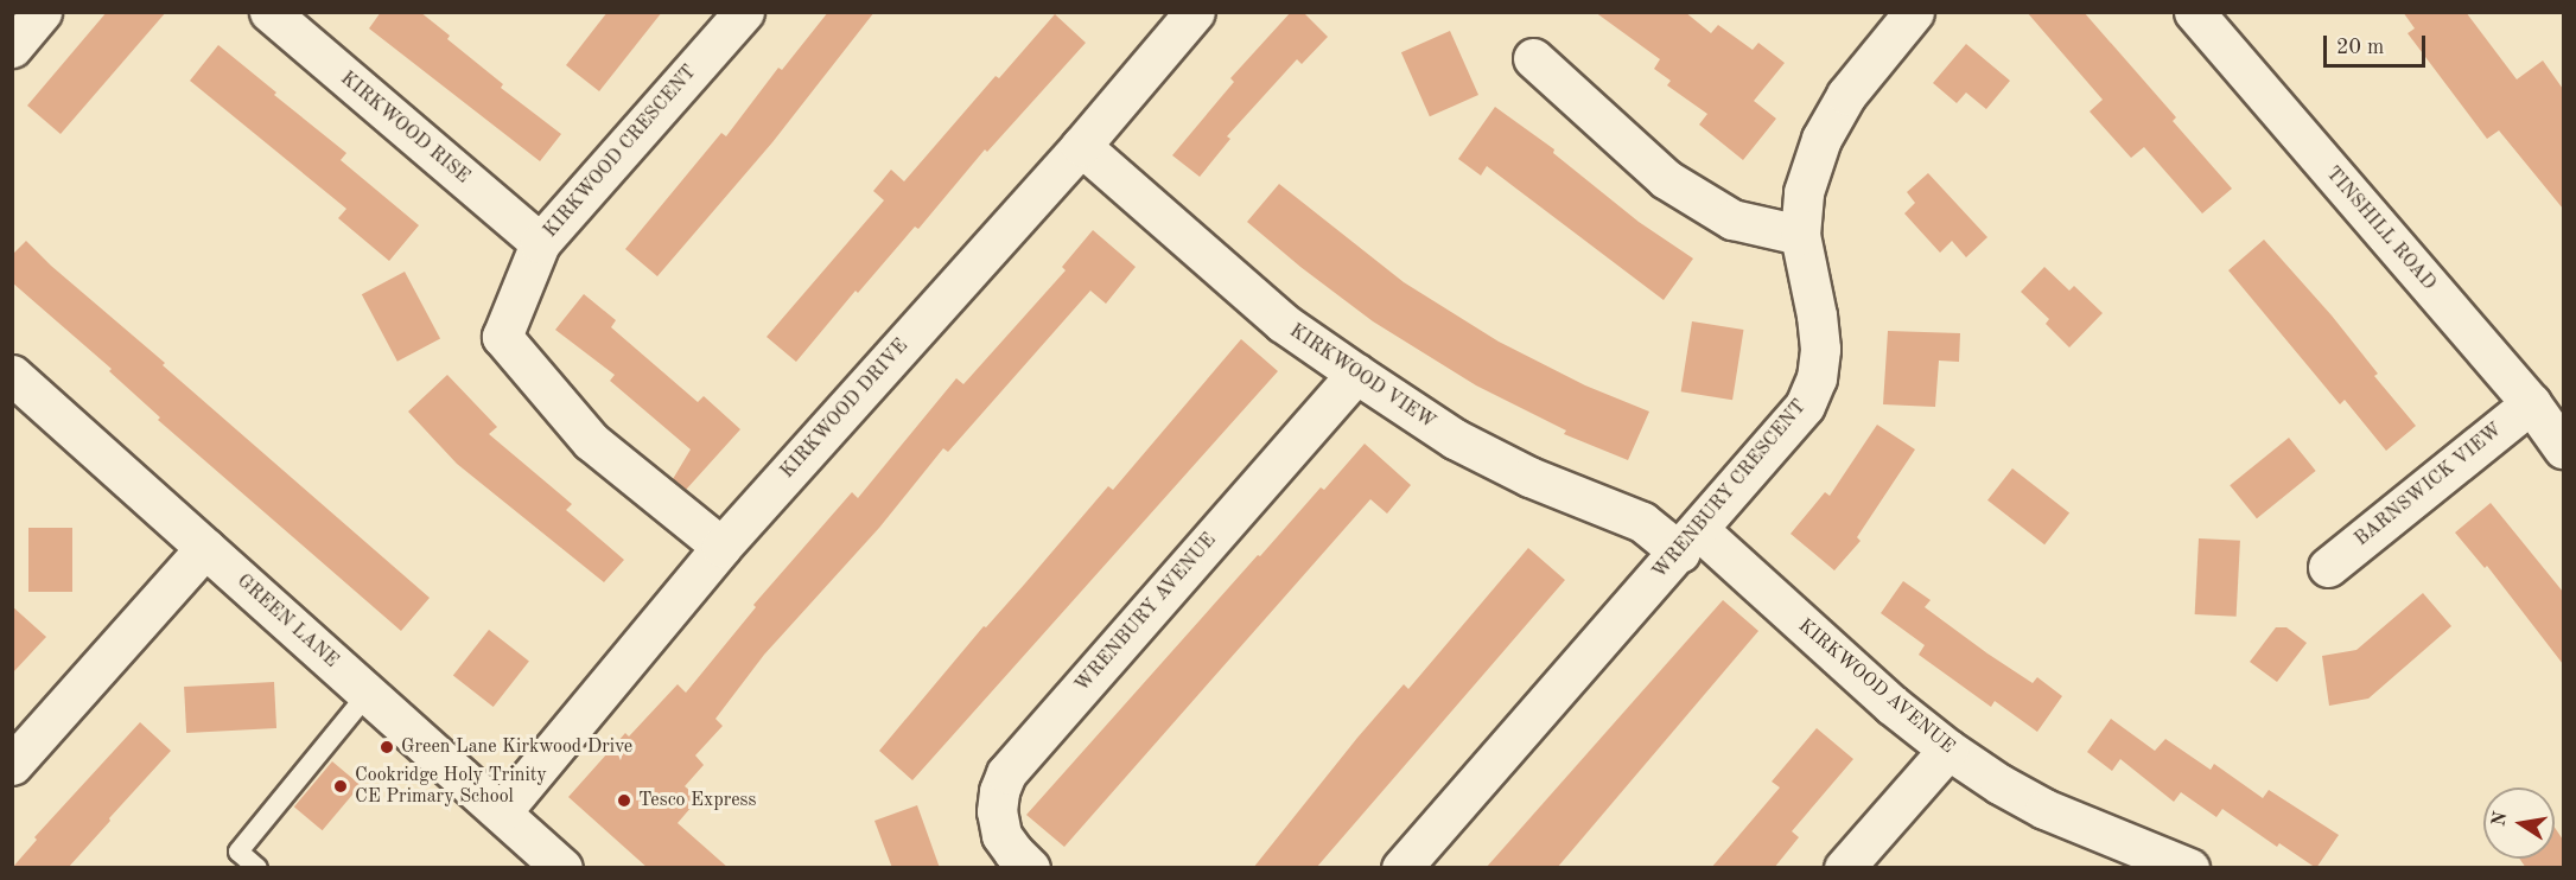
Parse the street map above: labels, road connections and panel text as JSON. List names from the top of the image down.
{
  "streets": {
    "street": [
      "KIRKWOOD RISE",
      "KIRKWOOD CRESCENT",
      "TINSHILL ROAD",
      "KIRKWOOD VIEW",
      "KIRKWOOD DRIVE",
      "BARNSWICK VIEW",
      "WRENBURY CRESCENT",
      "WRENBURY AVENUE",
      "GREEN LANE",
      "KIRKWOOD AVENUE"
    ]
  },
  "crossings": [
    ["KIRKWOOD RISE", "KIRKWOOD CRESCENT"],
    ["KIRKWOOD CRESCENT", "KIRKWOOD DRIVE"],
    ["TINSHILL ROAD", "BARNSWICK VIEW"],
    ["KIRKWOOD VIEW", "KIRKWOOD DRIVE"],
    ["KIRKWOOD VIEW", "WRENBURY CRESCENT"],
    ["KIRKWOOD VIEW", "WRENBURY AVENUE"],
    ["KIRKWOOD VIEW", "KIRKWOOD AVENUE"],
    ["KIRKWOOD DRIVE", "GREEN LANE"],
    ["WRENBURY CRESCENT", "KIRKWOOD AVENUE"]
  ],
  "places": ["Green Lane Kirkwood Drive", "Cookridge Holy Trinity CE Primary School", "Tesco Express"],
  "scale_bar": "20 m",
  "north": "left"
}
